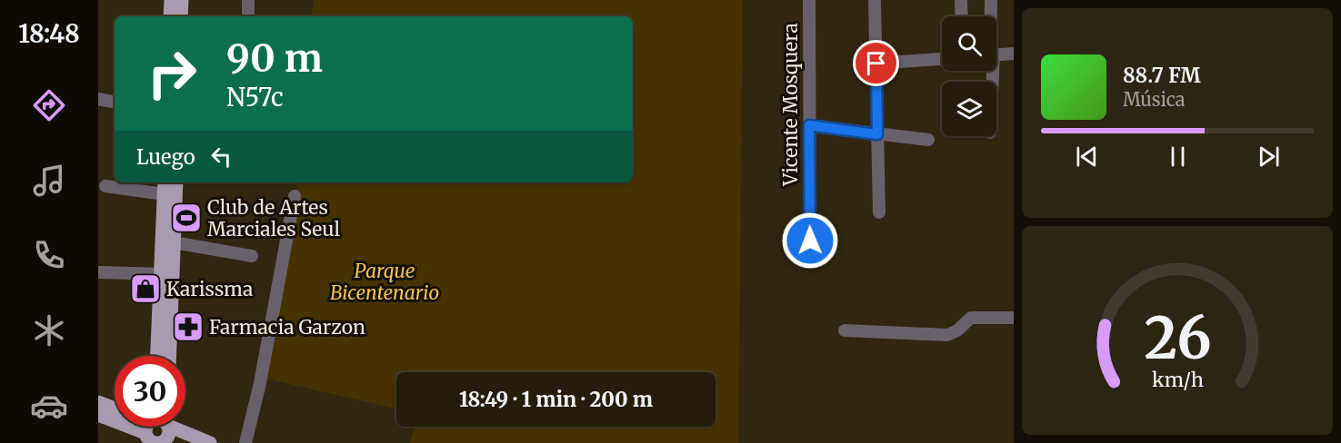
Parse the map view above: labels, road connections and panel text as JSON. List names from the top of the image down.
{
  "streets": {
    "street": ["Vicente Mosquera"]
  },
  "parks": ["Parque Bicentenario"],
  "places": {
    "sports": ["Club de Artes Marciales Seul"],
    "shop": ["Karissma"],
    "pharmacy": ["Farmacia Garzon"]
  },
  "page": {
    "tabs": "18:48",
    "turn": ["90 m", "N57c"],
    "song": ["88.7 FM", "Música"],
    "then": "Luego",
    "limit": "30",
    "trip": "18:49 · 1 min · 200 m",
    "gauge": ["26", "km/h"]
  }
}
